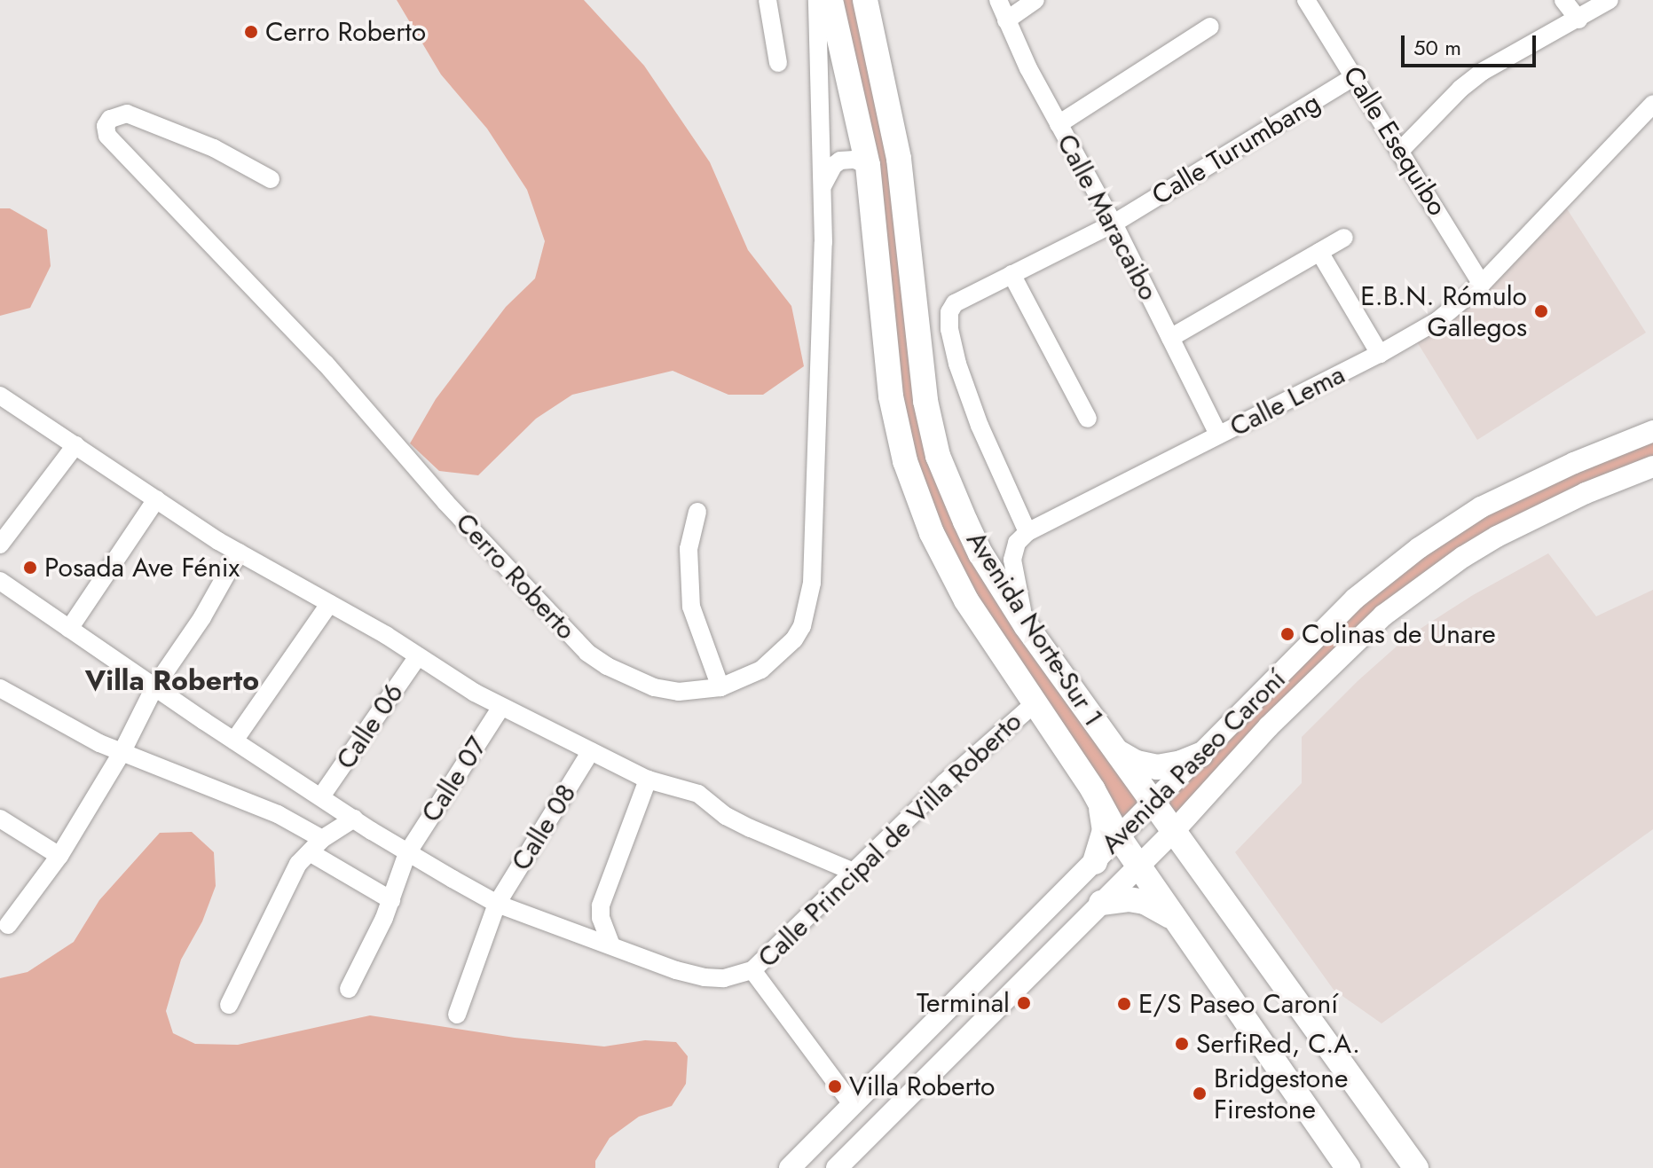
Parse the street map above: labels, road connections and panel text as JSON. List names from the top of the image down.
{
  "streets": {
    "main road": ["Avenida Norte-Sur 1"],
    "street": [
      "Calle Esequibo",
      "Calle Turumbang",
      "Calle Maracaibo",
      "Calle Lema",
      "Cerro Roberto",
      "Calle 06",
      "Avenida Paseo Caroní",
      "Calle 07",
      "Calle 08",
      "Calle Principal de Villa Roberto"
    ]
  },
  "crossings": [
    ["Calle Esequibo", "Calle Turumbang"],
    ["Calle Esequibo", "Calle Lema"],
    ["Calle Turumbang", "Calle Maracaibo"],
    ["Calle Turumbang", "Calle Lema"],
    ["Calle Maracaibo", "Calle Lema"],
    ["Avenida Norte-Sur 1", "Avenida Paseo Caroní"],
    ["Avenida Norte-Sur 1", "Calle Principal de Villa Roberto"],
    ["Calle 06", "Calle Principal de Villa Roberto"],
    ["Calle 07", "Calle Principal de Villa Roberto"],
    ["Calle 08", "Calle Principal de Villa Roberto"]
  ],
  "districts": ["Villa Roberto"],
  "places": [
    "Cerro Roberto",
    "E.B.N. Rómulo Gallegos",
    "Posada Ave Fénix",
    "Colinas de Unare",
    "Terminal",
    "E/S Paseo Caroní",
    "SerfiRed, C.A.",
    "Villa Roberto",
    "Bridgestone Firestone"
  ],
  "scale_bar": "50 m"
}
